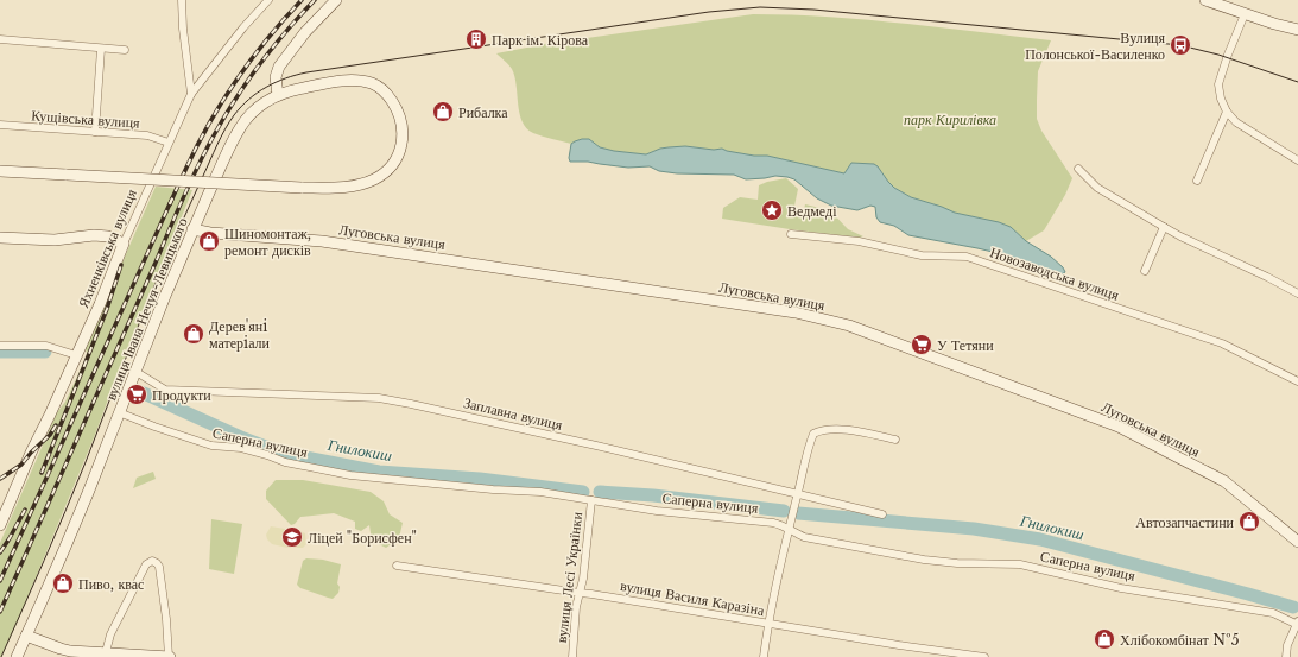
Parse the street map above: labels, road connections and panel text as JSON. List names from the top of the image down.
{
  "streets": {
    "main road": ["Луговська вулиця", "Яхненківська вулиця", "вулиця Івана Нечуя-Левицького"],
    "street": [
      "Кущівська вулиця",
      "Новозаводська вулиця",
      "Заплавна вулиця",
      "Саперна вулиця",
      "вулиця Лесі Українки",
      "вулиця Василя Каразіна"
    ]
  },
  "crossings": [
    ["Кущівська вулиця", "Яхненківська вулиця"],
    ["Луговська вулиця", "вулиця Івана Нечуя-Левицького"],
    ["вулиця Івана Нечуя-Левицького", "Заплавна вулиця"],
    ["вулиця Івана Нечуя-Левицького", "Саперна вулиця"],
    ["Саперна вулиця", "вулиця Лесі Українки"],
    ["вулиця Лесі Українки", "вулиця Василя Каразіна"]
  ],
  "water": ["Гнилокиш"],
  "parks": ["парк Кирилівка"],
  "places": {
    "building": ["Парк ім. Кірова"],
    "bus stop": ["Вулиця Полонської-Василенко"],
    "shop": [
      "Рибалка",
      "Шиномонтаж, ремонт дисків",
      "Дерев'янi матерiали",
      "Автозапчастини",
      "Пиво, квас",
      "Хлібокомбінат №5"
    ],
    "place": ["Ведмеді"],
    "supermarket": ["У Тетяни", "Продукти"],
    "school or university": ["Ліцей \"Борисфен\""]
  }
}
